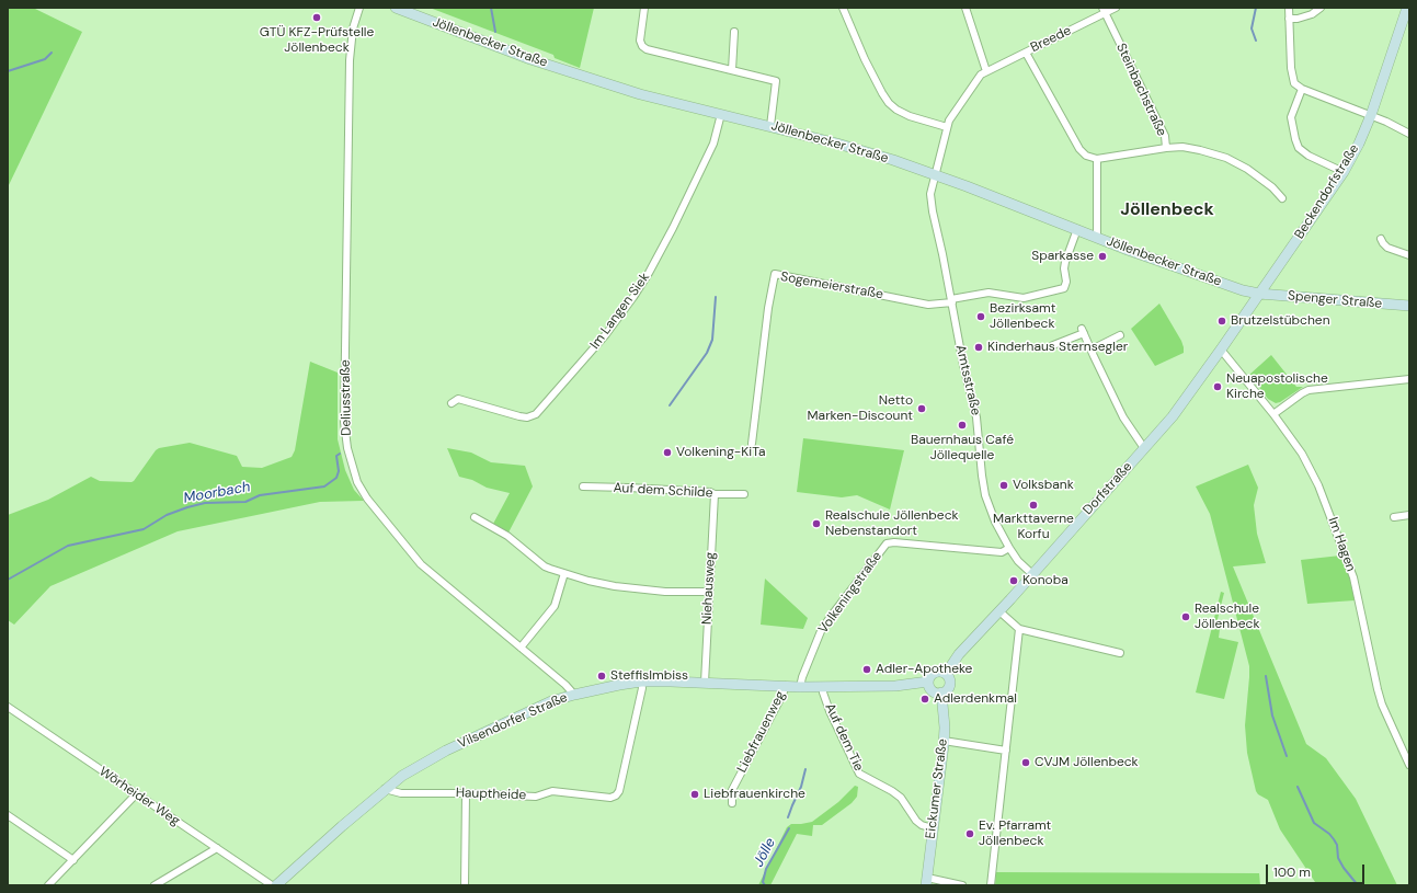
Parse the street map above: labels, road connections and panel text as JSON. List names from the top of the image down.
{
  "streets": {
    "main road": [
      "Jöllenbecker Straße",
      "Beckendorfstraße",
      "Spenger Straße",
      "Dorfstraße",
      "Vilsendorfer Straße",
      "Eickumer Straße"
    ],
    "street": [
      "Breede",
      "Steinbachstraße",
      "Sogemeierstraße",
      "Im Langen Siek",
      "Amtsstraße",
      "Deliusstraße",
      "Auf dem Schilde",
      "Im Hagen",
      "Niehausweg",
      "Volkeningstraße",
      "Liebfrauenweg",
      "Auf dem Tie",
      "Hauptheide",
      "Wörheider Weg"
    ]
  },
  "crossings": [
    ["Breede", "Steinbachstraße"],
    ["Breede", "Amtsstraße"],
    ["Jöllenbecker Straße", "Beckendorfstraße"],
    ["Jöllenbecker Straße", "Spenger Straße"],
    ["Jöllenbecker Straße", "Im Langen Siek"],
    ["Jöllenbecker Straße", "Amtsstraße"],
    ["Jöllenbecker Straße", "Dorfstraße"],
    ["Beckendorfstraße", "Spenger Straße"],
    ["Beckendorfstraße", "Dorfstraße"],
    ["Sogemeierstraße", "Amtsstraße"],
    ["Spenger Straße", "Dorfstraße"],
    ["Amtsstraße", "Dorfstraße"],
    ["Amtsstraße", "Volkeningstraße"],
    ["Deliusstraße", "Vilsendorfer Straße"],
    ["Dorfstraße", "Im Hagen"],
    ["Dorfstraße", "Vilsendorfer Straße"],
    ["Dorfstraße", "Eickumer Straße"],
    ["Auf dem Schilde", "Niehausweg"],
    ["Niehausweg", "Vilsendorfer Straße"],
    ["Volkeningstraße", "Vilsendorfer Straße"],
    ["Vilsendorfer Straße", "Liebfrauenweg"],
    ["Vilsendorfer Straße", "Auf dem Tie"],
    ["Vilsendorfer Straße", "Eickumer Straße"],
    ["Vilsendorfer Straße", "Hauptheide"],
    ["Auf dem Tie", "Eickumer Straße"]
  ],
  "districts": ["Jöllenbeck"],
  "water": ["Moorbach", "Jölle"],
  "places": [
    "GTÜ KFZ-Prüfstelle Jöllenbeck",
    "Sparkasse",
    "Bezirksamt Jöllenbeck",
    "Brutzelstübchen",
    "Kinderhaus Sternsegler",
    "Neuapostolische Kirche",
    "Netto Marken-Discount",
    "Bauernhaus Café Jöllequelle",
    "Volkening-KiTa",
    "Volksbank",
    "Markttaverne Korfu",
    "Realschule Jöllenbeck Nebenstandort",
    "Konoba",
    "Realschule Jöllenbeck",
    "Adler-Apotheke",
    "SteffisImbiss",
    "Adlerdenkmal",
    "CVJM Jöllenbeck",
    "Liebfrauenkirche",
    "Ev. Pfarramt Jöllenbeck"
  ],
  "scale_bar": "100 m"
}
